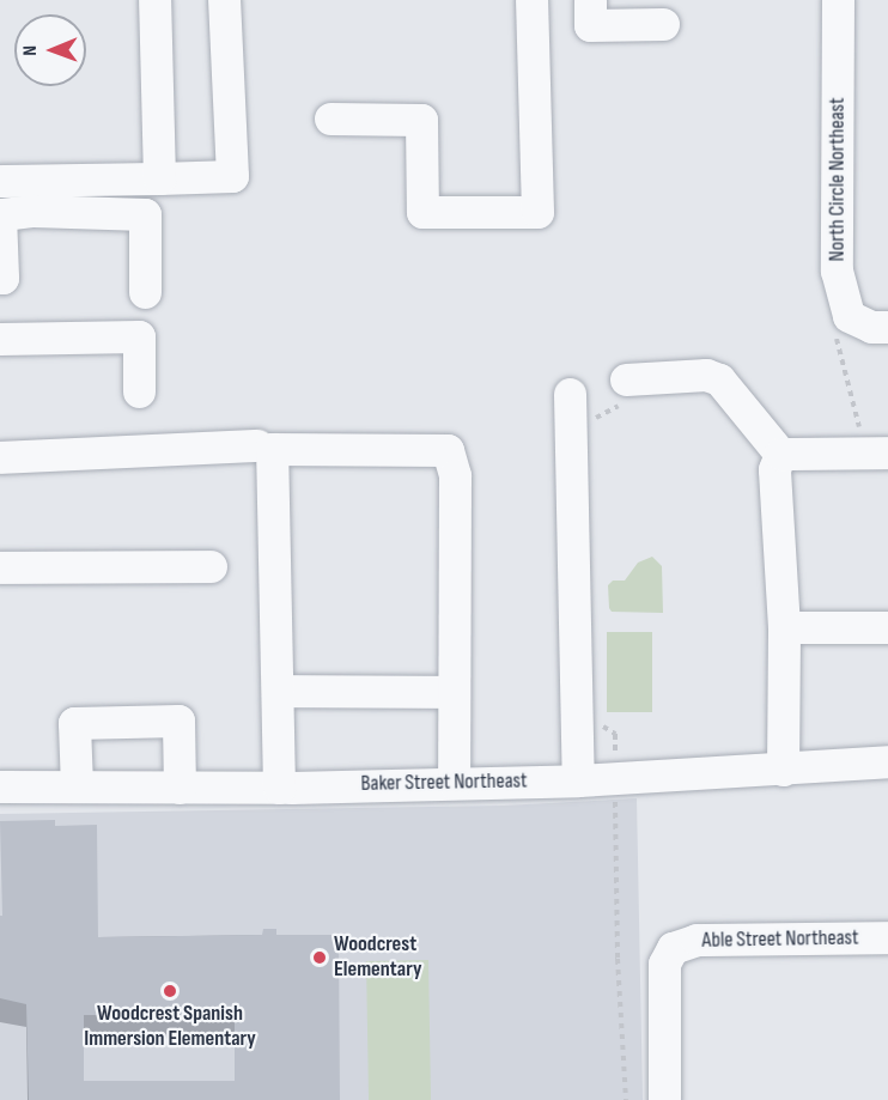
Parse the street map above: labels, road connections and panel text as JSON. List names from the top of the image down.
{
  "streets": {
    "street": ["North Circle Northeast", "Baker Street Northeast", "Able Street Northeast"]
  },
  "places": ["Woodcrest Elementary", "Woodcrest Spanish Immersion Elementary"],
  "north": "left"
}
